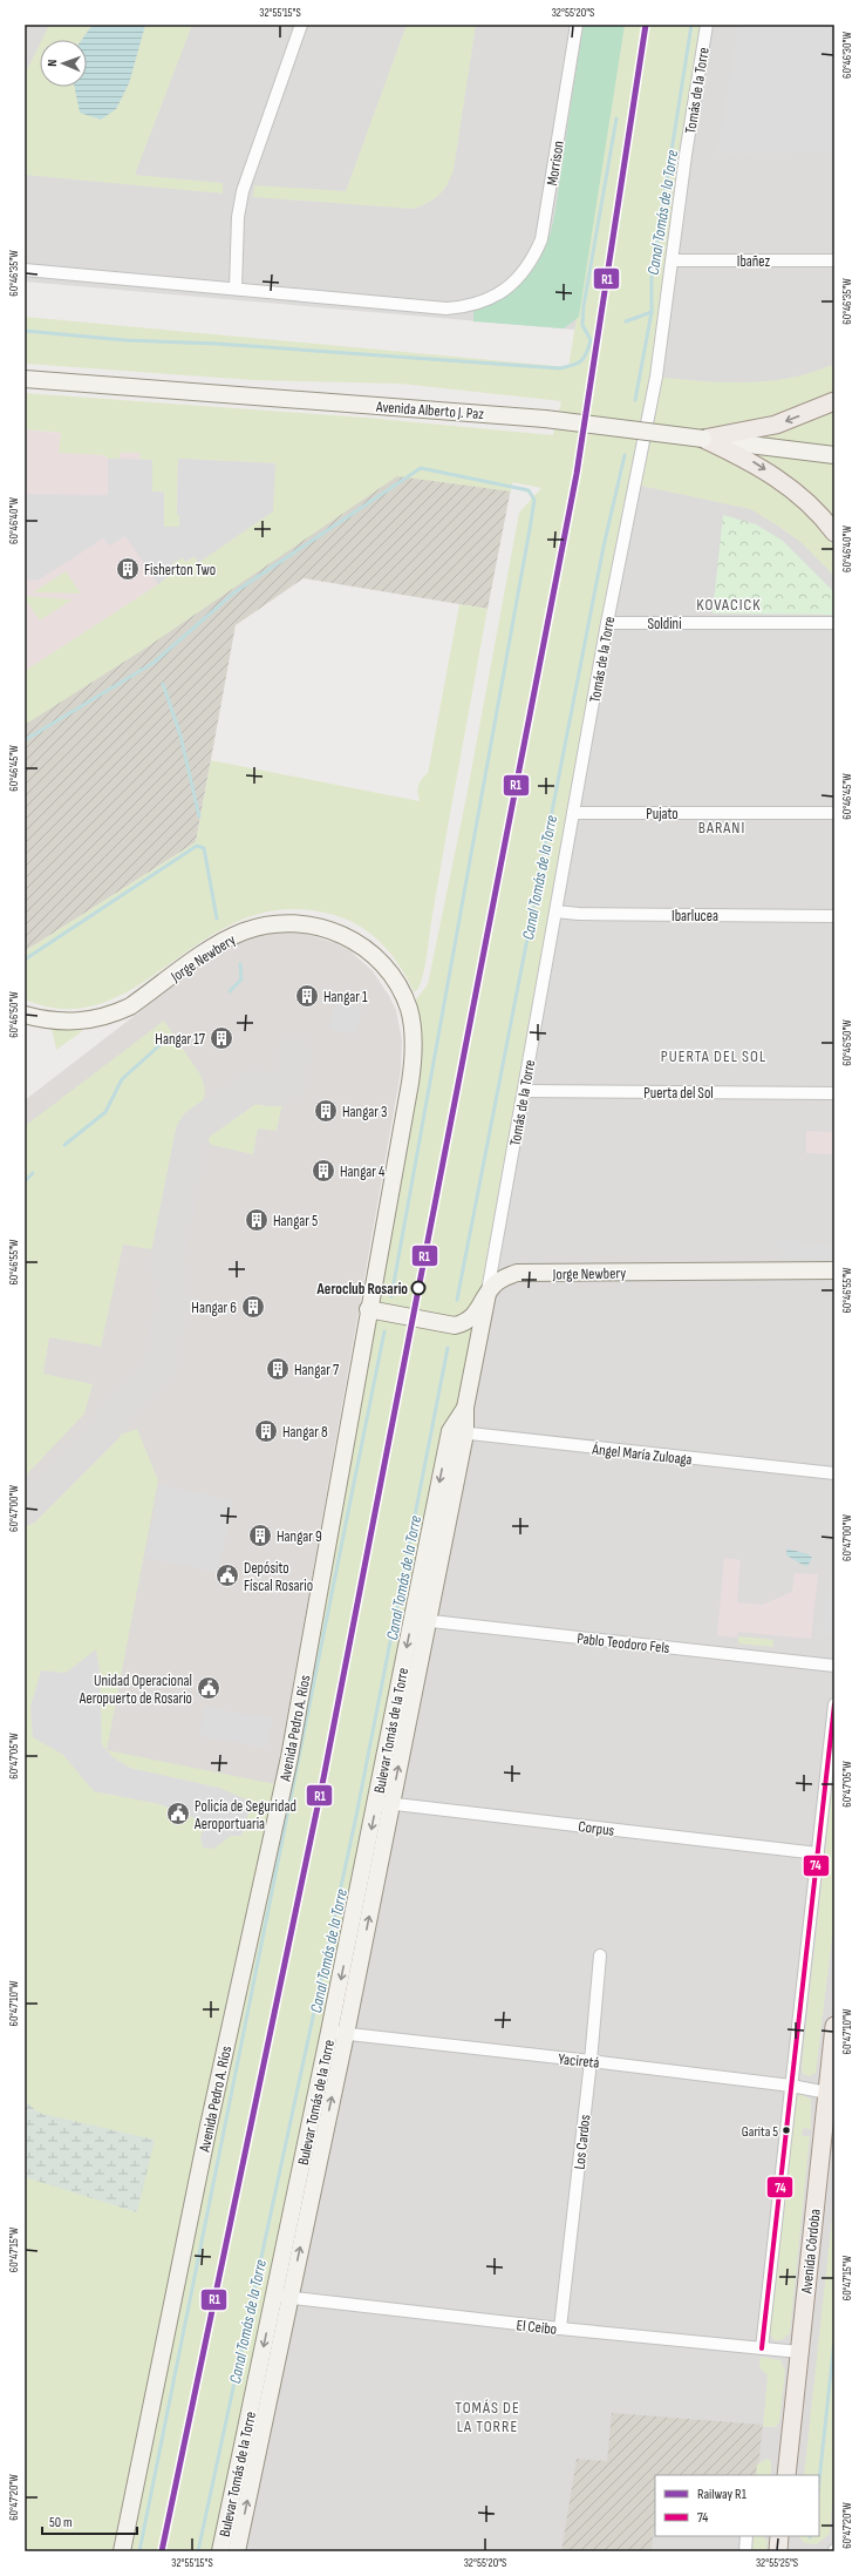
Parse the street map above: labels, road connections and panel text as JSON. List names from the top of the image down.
{
  "streets": {
    "main road": [
      "Avenida Alberto J. Paz",
      "Jorge Newbery",
      "Avenida Pedro A. Ríos",
      "Bulevar Tomás de la Torre",
      "Avenida Córdoba"
    ],
    "street": [
      "Tomás de la Torre",
      "Morrison",
      "Ibañez",
      "Soldini",
      "Pujato",
      "Ibarlucea",
      "Puerta del Sol",
      "Ángel María Zuloaga",
      "Pablo Teodoro Fels",
      "Corpus",
      "Yaciretá",
      "Los Cardos",
      "El Ceibo"
    ]
  },
  "crossings": [
    ["Tomás de la Torre", "Ibañez"],
    ["Tomás de la Torre", "Soldini"],
    ["Tomás de la Torre", "Pujato"],
    ["Tomás de la Torre", "Ibarlucea"],
    ["Tomás de la Torre", "Jorge Newbery"],
    ["Tomás de la Torre", "Puerta del Sol"],
    ["Tomás de la Torre", "Bulevar Tomás de la Torre"],
    ["Jorge Newbery", "Avenida Pedro A. Ríos"],
    ["Jorge Newbery", "Bulevar Tomás de la Torre"],
    ["Ángel María Zuloaga", "Bulevar Tomás de la Torre"],
    ["Pablo Teodoro Fels", "Bulevar Tomás de la Torre"],
    ["Bulevar Tomás de la Torre", "Corpus"],
    ["Bulevar Tomás de la Torre", "Yaciretá"],
    ["Bulevar Tomás de la Torre", "El Ceibo"],
    ["Yaciretá", "Los Cardos"],
    ["Yaciretá", "Avenida Córdoba"],
    ["Los Cardos", "El Ceibo"],
    ["Avenida Córdoba", "El Ceibo"]
  ],
  "districts": [
    "KOVACICK",
    "BARANI",
    "PUERTA DEL SOL",
    "TOMÁS DE LA TORRE"
  ],
  "water": ["Canal Tomás de la Torre"],
  "places": {
    "building": [
      "Fisherton Two",
      "Hangar 1",
      "Hangar 17",
      "Hangar 3",
      "Hangar 4",
      "Hangar 5",
      "Hangar 6",
      "Hangar 7",
      "Hangar 8",
      "Hangar 9"
    ],
    "other": ["Aeroclub Rosario", "Garita 5"],
    "public building": ["Depósito Físcal Rosario", "Unidad Operacional Aeropuerto de Rosario", "Policía de Seguridad Aeroportuaria"]
  },
  "lines": ["rail line R1", "transit line 74"],
  "legend": ["Railway R1", "74"],
  "scale_bar": "50 m",
  "north": "left",
  "coordinates": [
    "32°55'15\"S",
    "32°55'20\"S",
    "60°46'30\"W",
    "60°46'35\"W",
    "60°46'40\"W",
    "60°46'45\"W",
    "60°46'50\"W",
    "60°46'55\"W",
    "60°47'00\"W",
    "60°47'05\"W",
    "60°47'10\"W",
    "60°47'15\"W",
    "60°47'20\"W",
    "32°55'25\"S"
  ]
}
